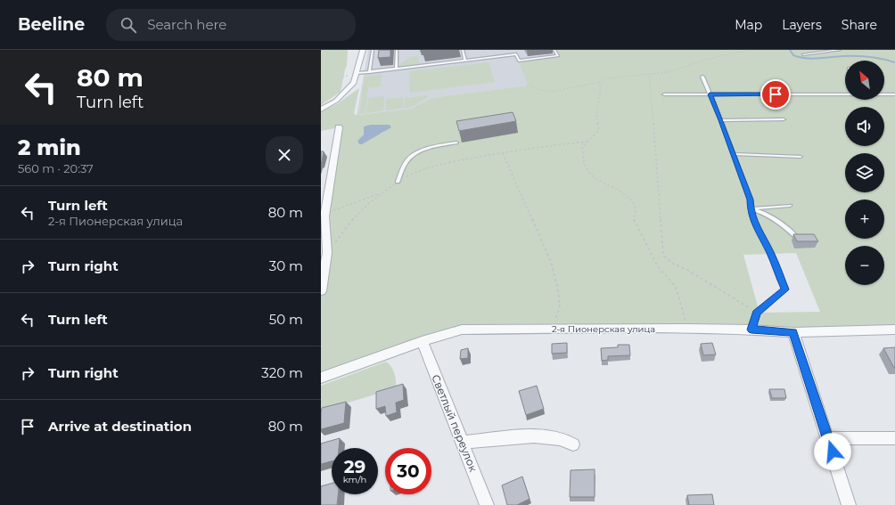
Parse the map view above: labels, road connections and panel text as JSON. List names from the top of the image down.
{
  "streets": {
    "street": ["2-я Пионерская улица", "Светлый переулок"]
  },
  "crossings": [
    ["2-я Пионерская улица", "Светлый переулок"]
  ],
  "north": "top left",
  "page": {
    "header": "Beeline",
    "search": "Search here",
    "nav": ["Map", "Layers", "Share"],
    "turn": ["80 m", "Turn left"],
    "map_buttons": ["+", "−"],
    "heading": ["2 min", "560 m · 20:37"],
    "list": [
      {
        "name": "Turn left",
        "note": "2-я Пионерская улица",
        "value": "80 m"
      },
      {
        "name": "Turn right",
        "value": "30 m"
      },
      {
        "name": "Turn left",
        "value": "50 m"
      },
      {
        "name": "Turn right",
        "value": "320 m"
      },
      {
        "name": "Arrive at destination",
        "value": "80 m"
      }
    ],
    "speed": "29 km/h",
    "limit": "30"
  }
}
